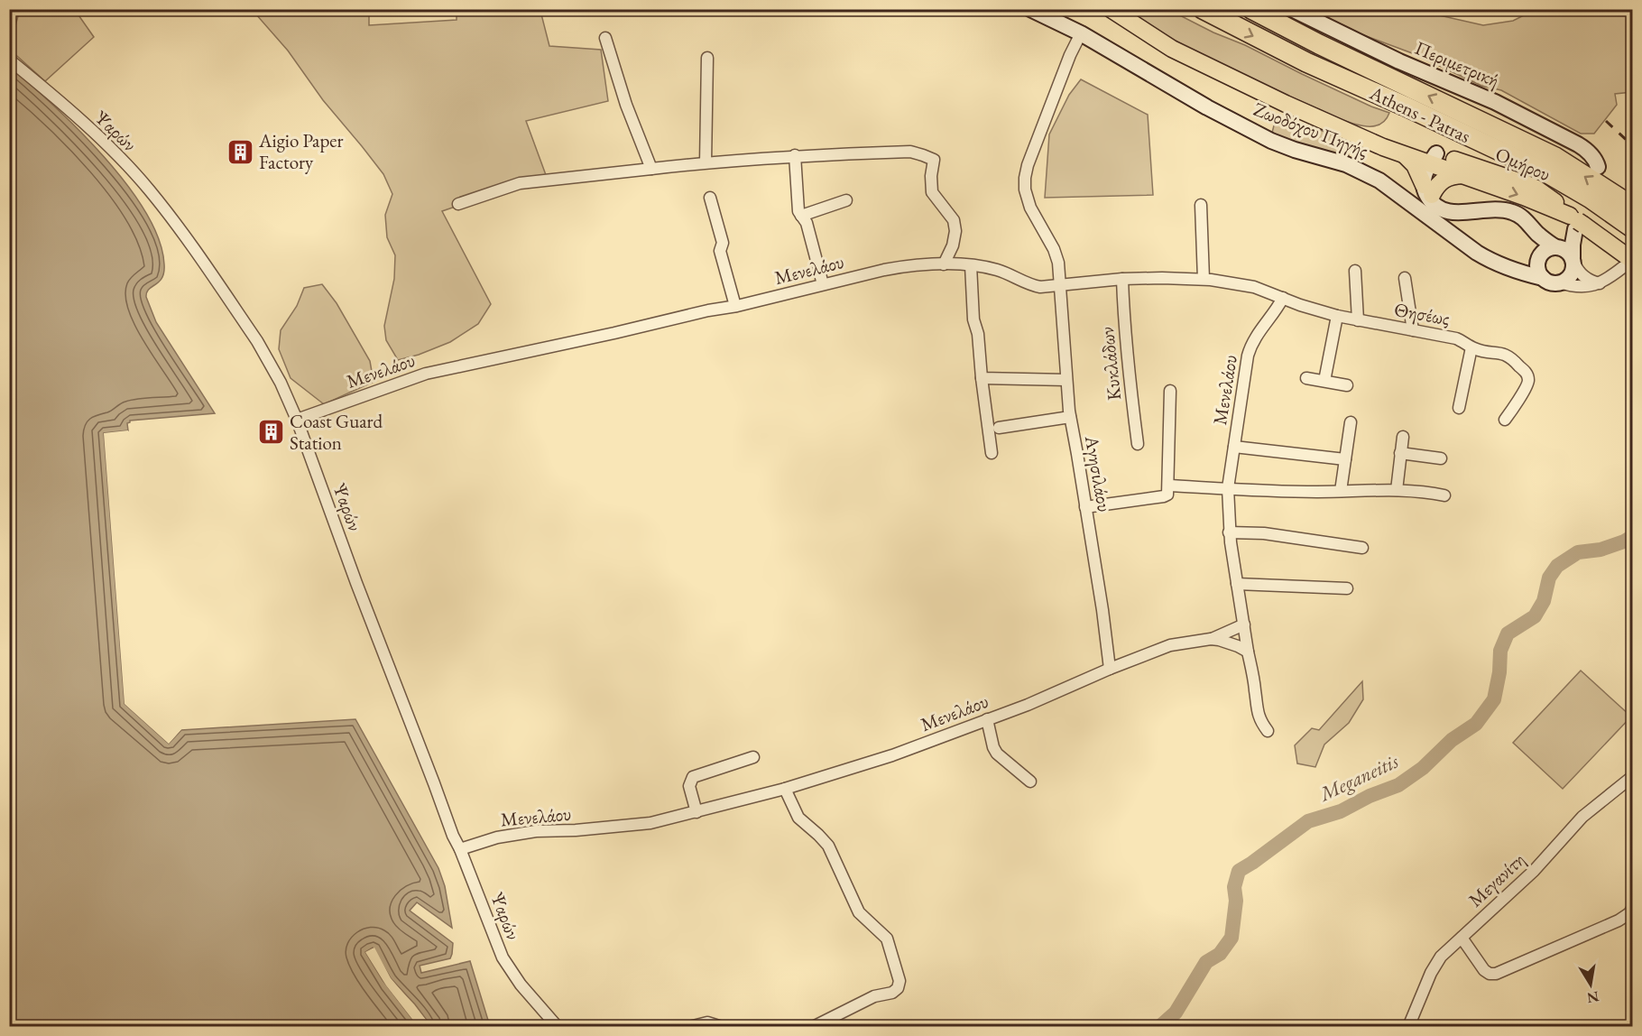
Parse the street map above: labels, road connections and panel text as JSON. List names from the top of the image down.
{
  "streets": {
    "highway": ["Athens - Patras"],
    "main road": ["Περιμετρική", "Ζωοδόχου Πηγής", "Ομήρου"],
    "street": [
      "Ψαρών",
      "Μενελάου",
      "Θησέως",
      "Κυκλάδων",
      "Αγησιλάου",
      "Μεγανίτη"
    ]
  },
  "crossings": [
    ["Ζωοδόχου Πηγής", "Αγησιλάου"],
    ["Ψαρών", "Μενελάου"],
    ["Μενελάου", "Θησέως"],
    ["Μενελάου", "Κυκλάδων"],
    ["Μενελάου", "Αγησιλάου"]
  ],
  "water": ["Meganeitis"],
  "places": {
    "building": ["Aigio Paper Factory", "Coast Guard Station"]
  },
  "north": "bottom"
}
